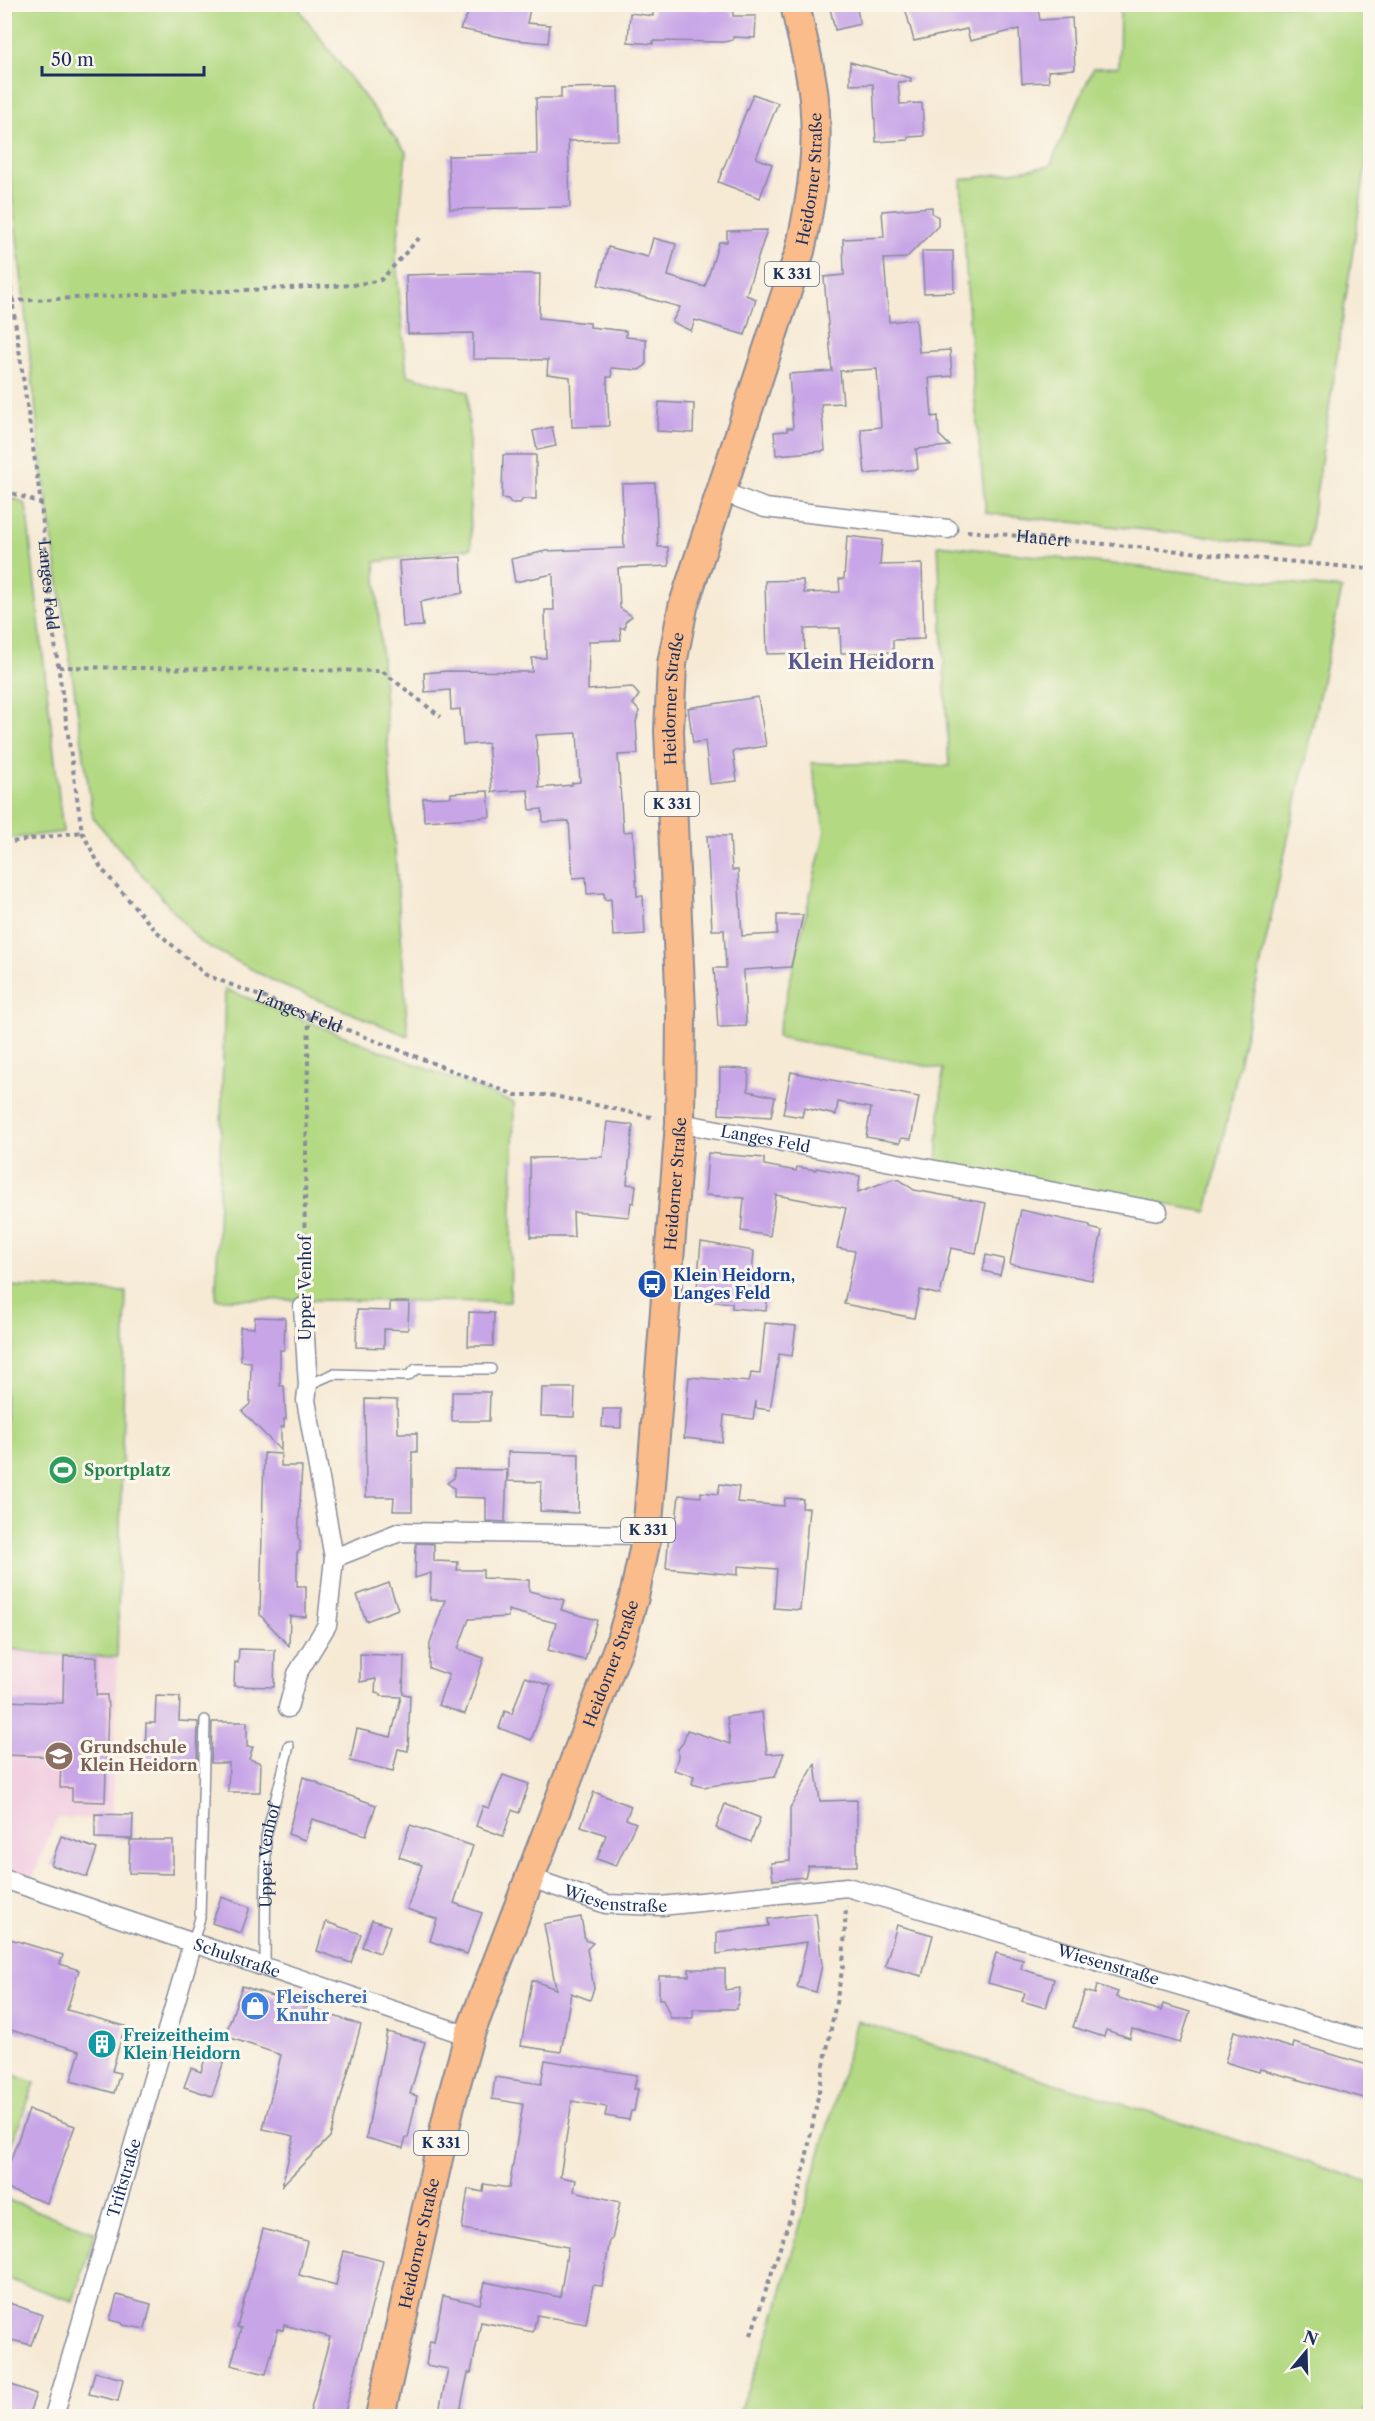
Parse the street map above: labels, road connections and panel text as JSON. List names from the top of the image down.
{
  "streets": {
    "main road": ["Heidorner Straße", "K 331"],
    "street": [
      "Langes Feld",
      "Upper Venhof",
      "Wiesenstraße",
      "Schulstraße",
      "Triftstraße"
    ],
    "path": ["Hauert"]
  },
  "crossings": [
    ["Heidorner Straße", "Langes Feld"],
    ["Heidorner Straße", "Wiesenstraße"],
    ["Heidorner Straße", "Schulstraße"],
    ["Langes Feld", "Upper Venhof"],
    ["Upper Venhof", "Schulstraße"],
    ["Schulstraße", "Triftstraße"]
  ],
  "districts": ["Klein Heidorn"],
  "places": {
    "bus stop": ["Klein Heidorn, Langes Feld"],
    "sports": ["Sportplatz"],
    "school or university": ["Grundschule Klein Heidorn"],
    "shop": ["Fleischerei Knuhr"],
    "building": ["Freizeitheim Klein Heidorn"]
  },
  "scale_bar": "50 m",
  "north": "top"
}
